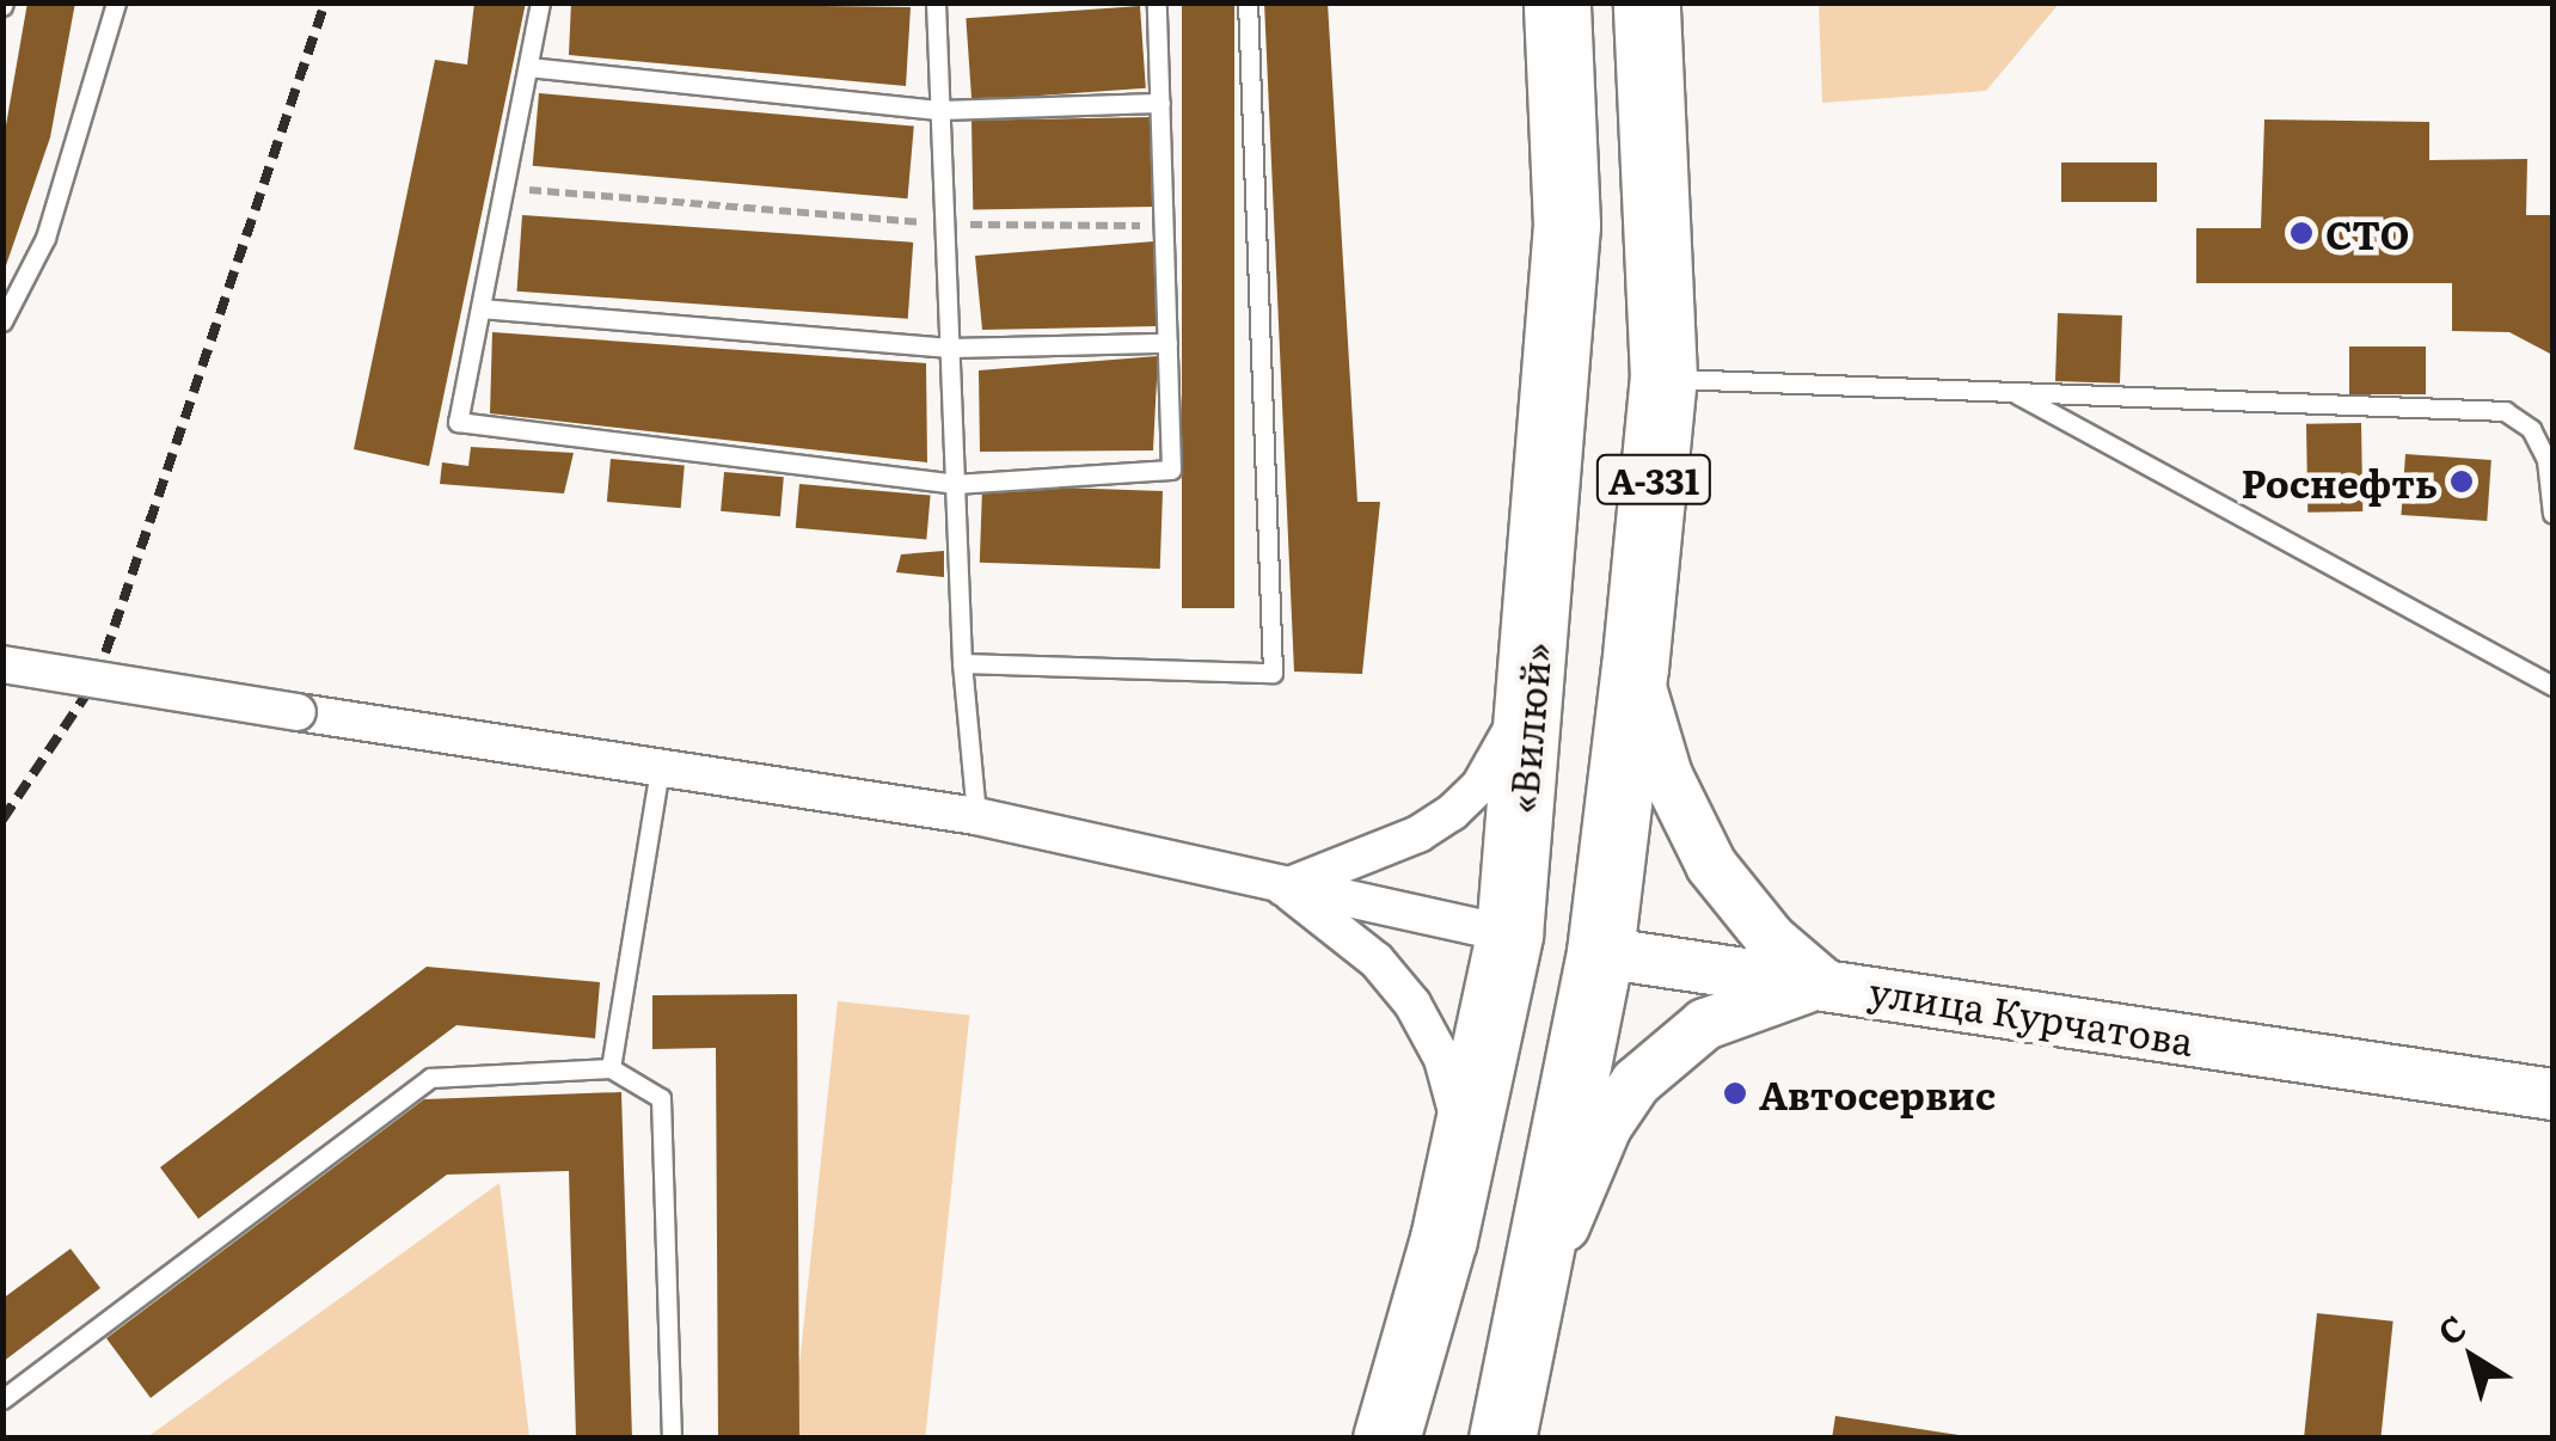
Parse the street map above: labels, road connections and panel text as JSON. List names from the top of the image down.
{
  "streets": {
    "highway": ["А-331", "«Вилюй»", "улица Курчатова"]
  },
  "crossings": [
    ["А-331", "улица Курчатова"],
    ["«Вилюй»", "улица Курчатова"]
  ],
  "places": ["СТО", "Роснефть", "Автосервис"],
  "north": "top left"
}
